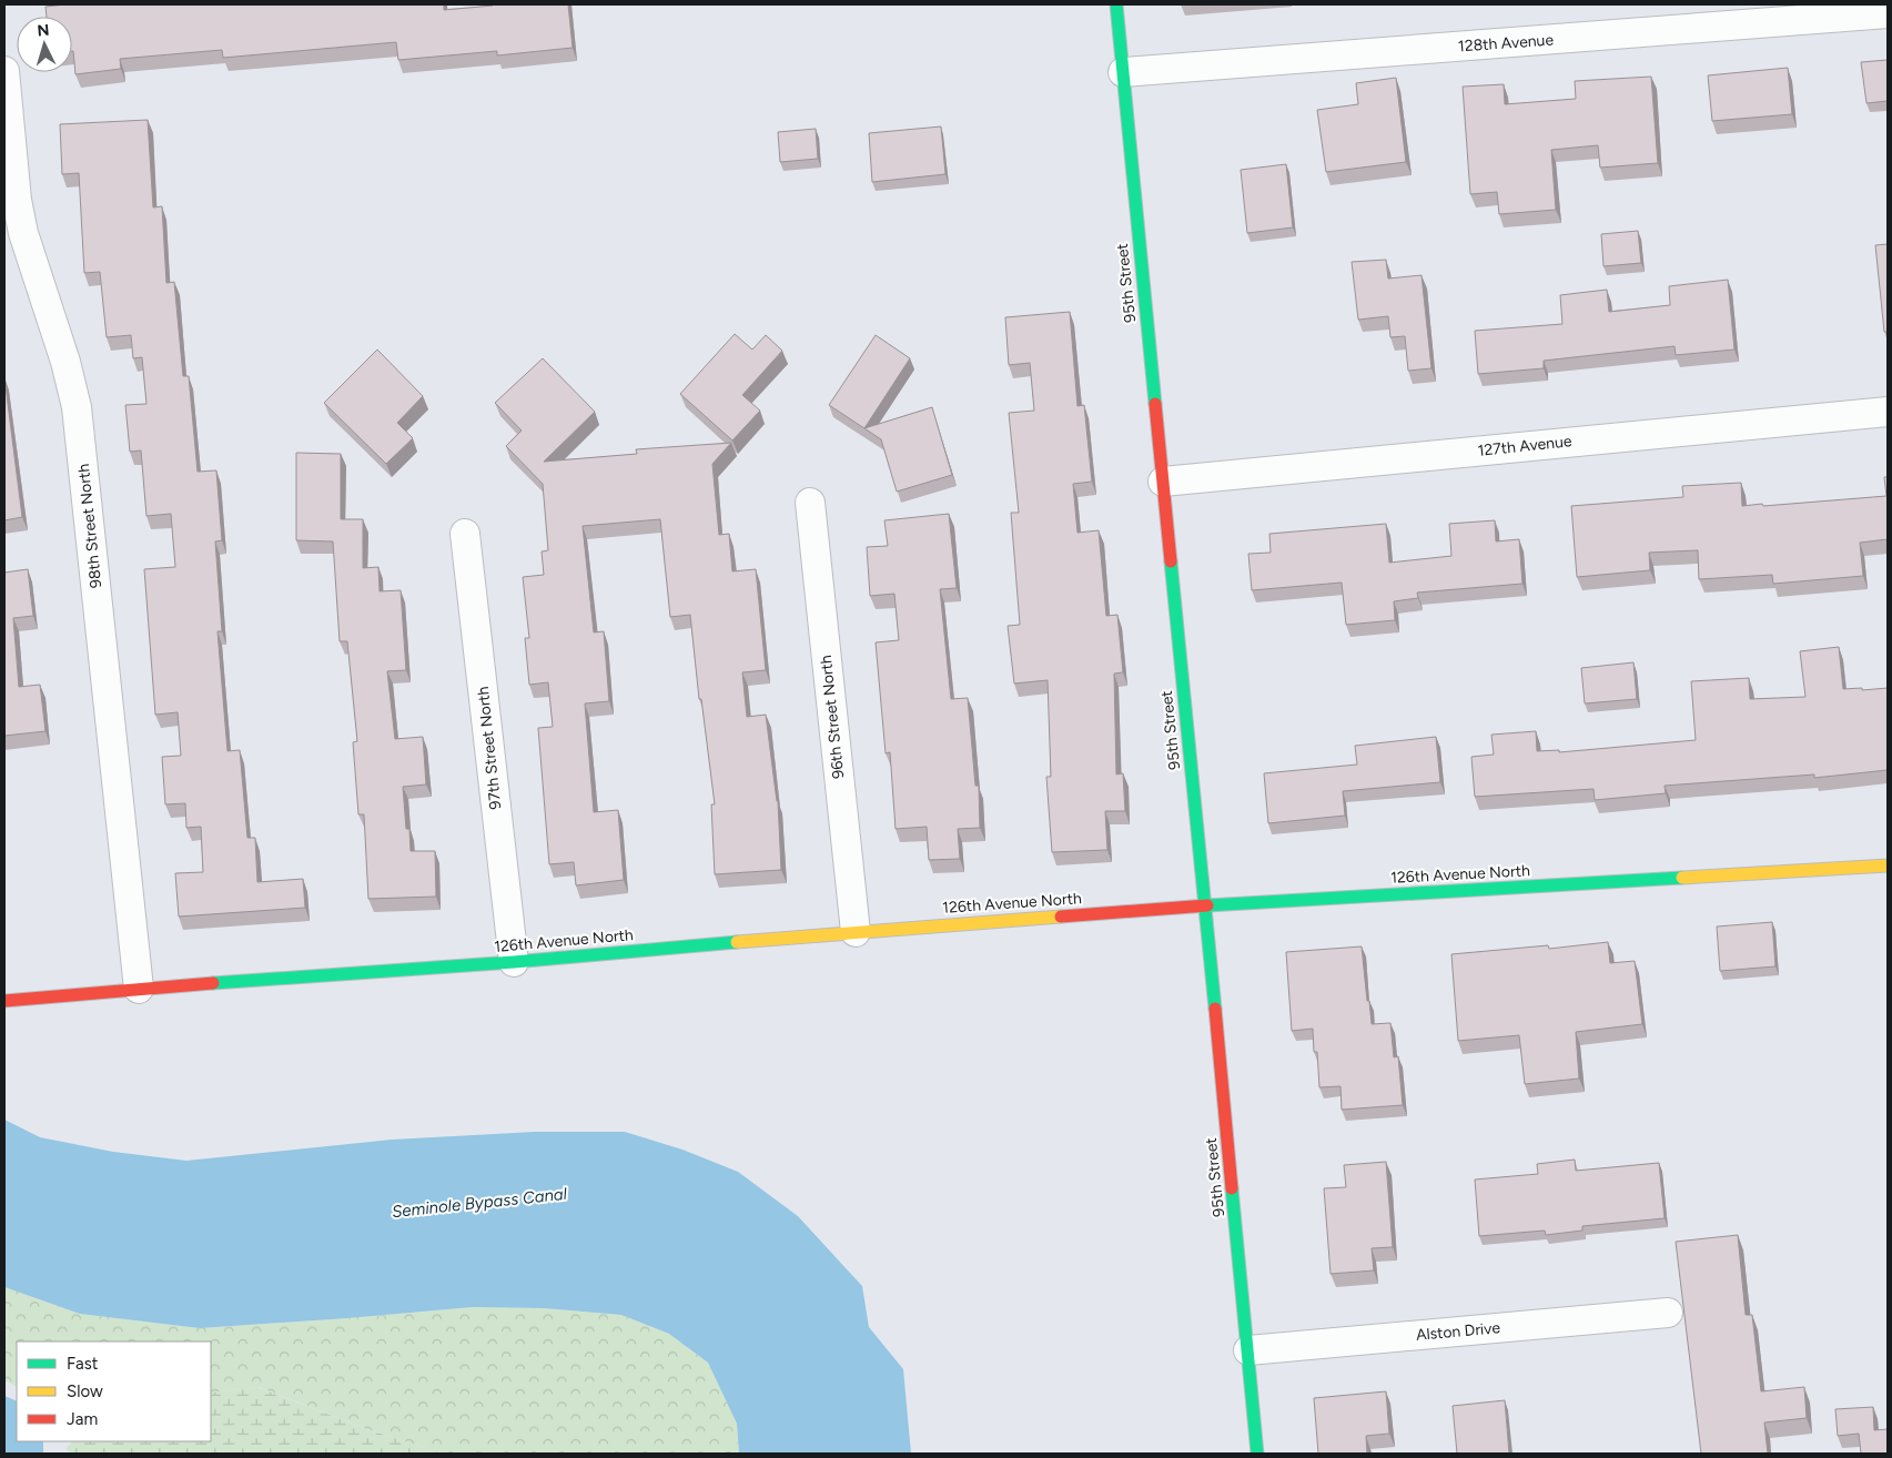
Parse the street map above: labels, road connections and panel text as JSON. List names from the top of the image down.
{
  "streets": {
    "street": [
      "128th Avenue",
      "95th Street",
      "127th Avenue",
      "98th Street North",
      "96th Street North",
      "97th Street North",
      "126th Avenue North",
      "Alston Drive"
    ]
  },
  "crossings": [
    ["128th Avenue", "95th Street"],
    ["95th Street", "127th Avenue"],
    ["95th Street", "126th Avenue North"],
    ["95th Street", "Alston Drive"],
    ["98th Street North", "126th Avenue North"],
    ["96th Street North", "126th Avenue North"],
    ["97th Street North", "126th Avenue North"]
  ],
  "water": ["Seminole Bypass Canal"],
  "legend": ["Fast", "Slow", "Jam"],
  "north": "top"
}
